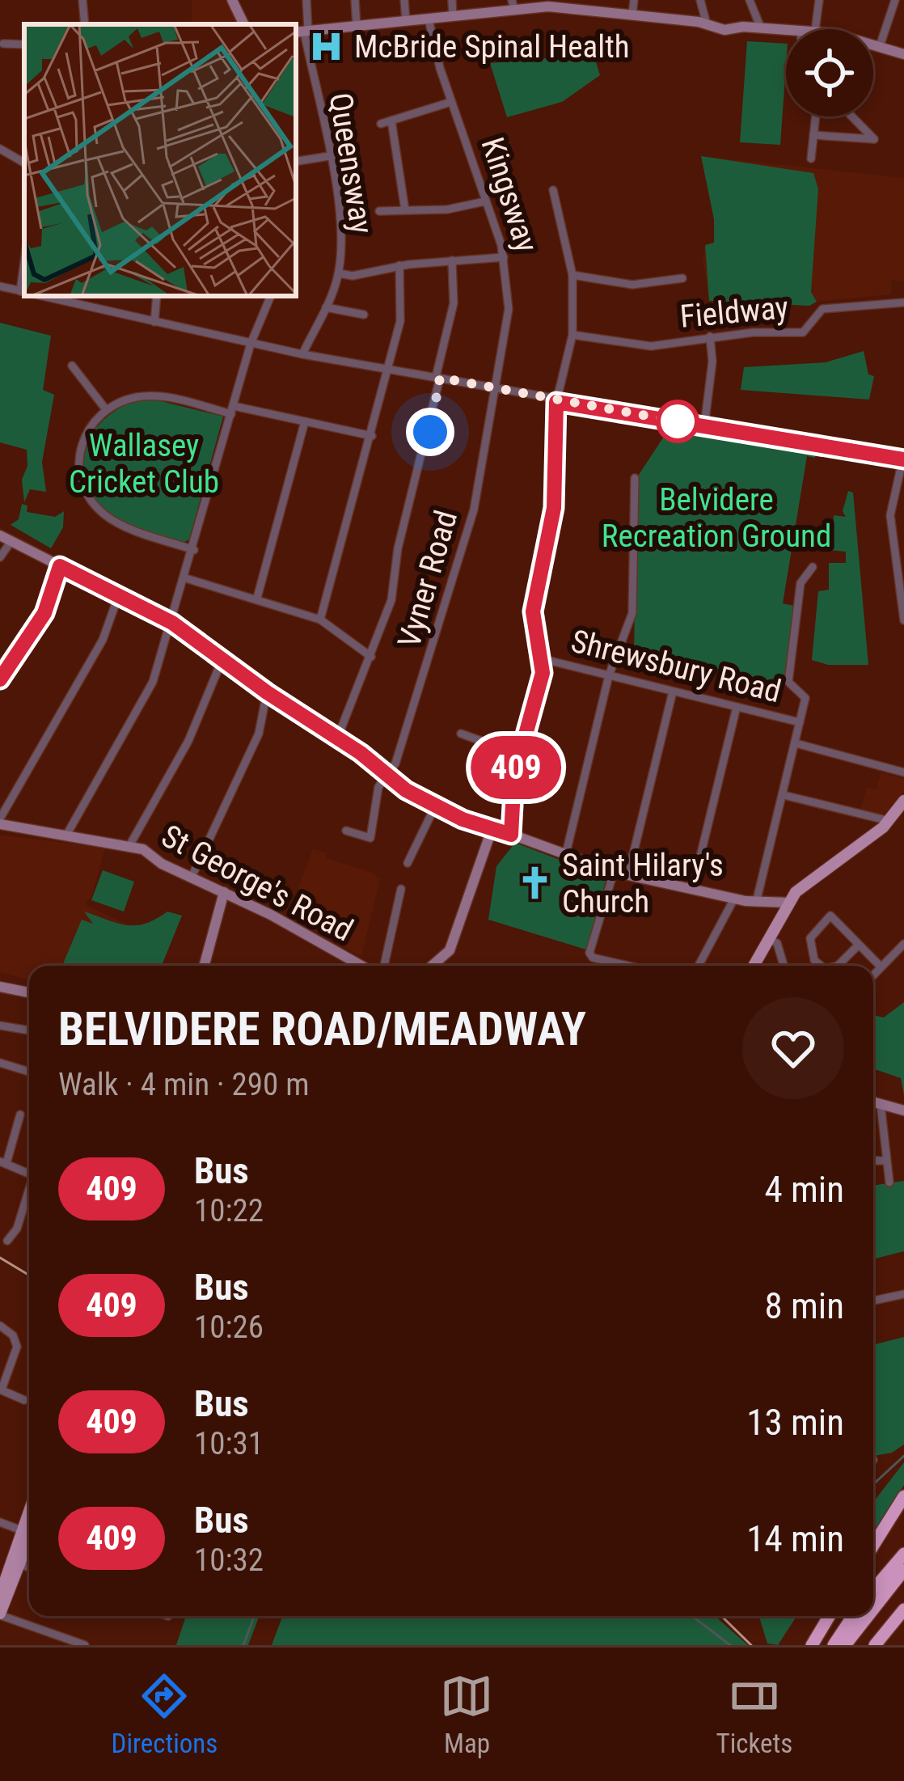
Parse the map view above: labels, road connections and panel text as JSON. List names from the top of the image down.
{
  "streets": {
    "street": [
      "Queensway",
      "Kingsway",
      "Fieldway",
      "Vyner Road",
      "Shrewsbury Road",
      "St George's Road"
    ]
  },
  "crossings": [
    ["Kingsway", "Vyner Road"]
  ],
  "parks": ["Wallasey Cricket Club", "Belvidere Recreation Ground"],
  "places": {
    "hospital": ["McBride Spinal Health"],
    "church": ["Saint Hilary's Church"]
  },
  "lines": ["bus line 409"],
  "page": {
    "on_map": "409",
    "heading": ["BELVIDERE ROAD/MEADWAY", "Walk · 4 min · 290 m"],
    "list": [
      {
        "mark": "409",
        "name": "Bus",
        "note": "10:22",
        "value": "4 min"
      },
      {
        "mark": "409",
        "name": "Bus",
        "note": "10:26",
        "value": "8 min"
      },
      {
        "mark": "409",
        "name": "Bus",
        "note": "10:31",
        "value": "13 min"
      },
      {
        "mark": "409",
        "name": "Bus",
        "note": "10:32",
        "value": "14 min"
      }
    ],
    "tabs": ["Directions", "Map", "Tickets"]
  }
}
